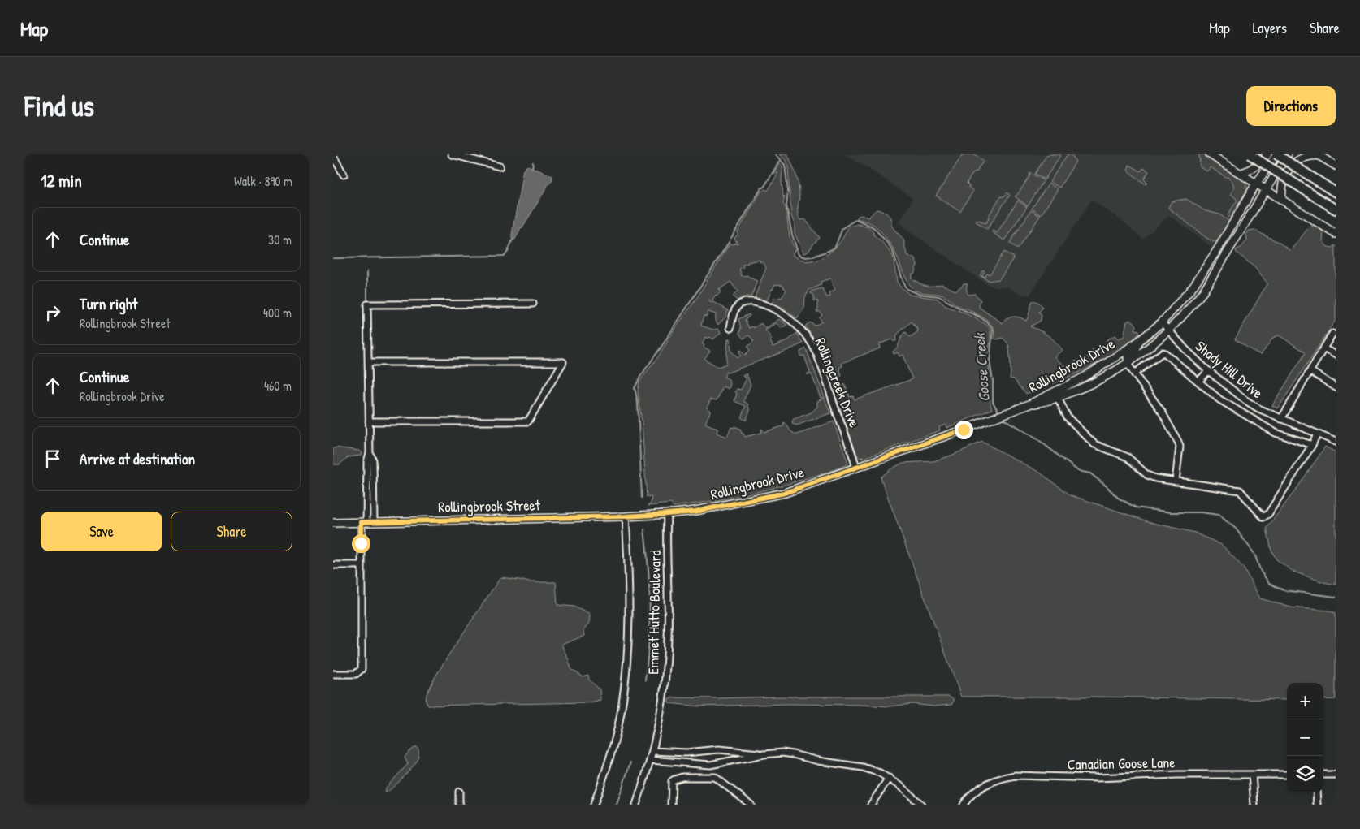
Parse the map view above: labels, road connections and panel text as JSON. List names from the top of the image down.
{
  "streets": {
    "main road": ["Rollingbrook Drive", "Rollingbrook Street"],
    "street": [
      "Shady Hill Drive",
      "Rollingcreek Drive",
      "Emmet Hutto Boulevard",
      "Canadian Goose Lane"
    ]
  },
  "crossings": [
    ["Rollingbrook Drive", "Shady Hill Drive"],
    ["Rollingbrook Drive", "Rollingcreek Drive"],
    ["Rollingbrook Drive", "Rollingbrook Street"],
    ["Rollingbrook Drive", "Emmet Hutto Boulevard"],
    ["Rollingbrook Street", "Emmet Hutto Boulevard"]
  ],
  "water": ["Goose Creek"],
  "page": {
    "header": "Map",
    "nav": ["Map", "Layers", "Share"],
    "buttons": [
      "Directions",
      ["Save", "Share"]
    ],
    "title": "Find us",
    "heading": ["12 min", "Walk · 890 m"],
    "list": [
      ["Continue", "30 m"],
      ["Turn right", "Rollingbrook Street", "400 m"],
      ["Continue", "Rollingbrook Drive", "460 m"],
      "Arrive at destination"
    ],
    "map_buttons": ["+", "−"]
  }
}
